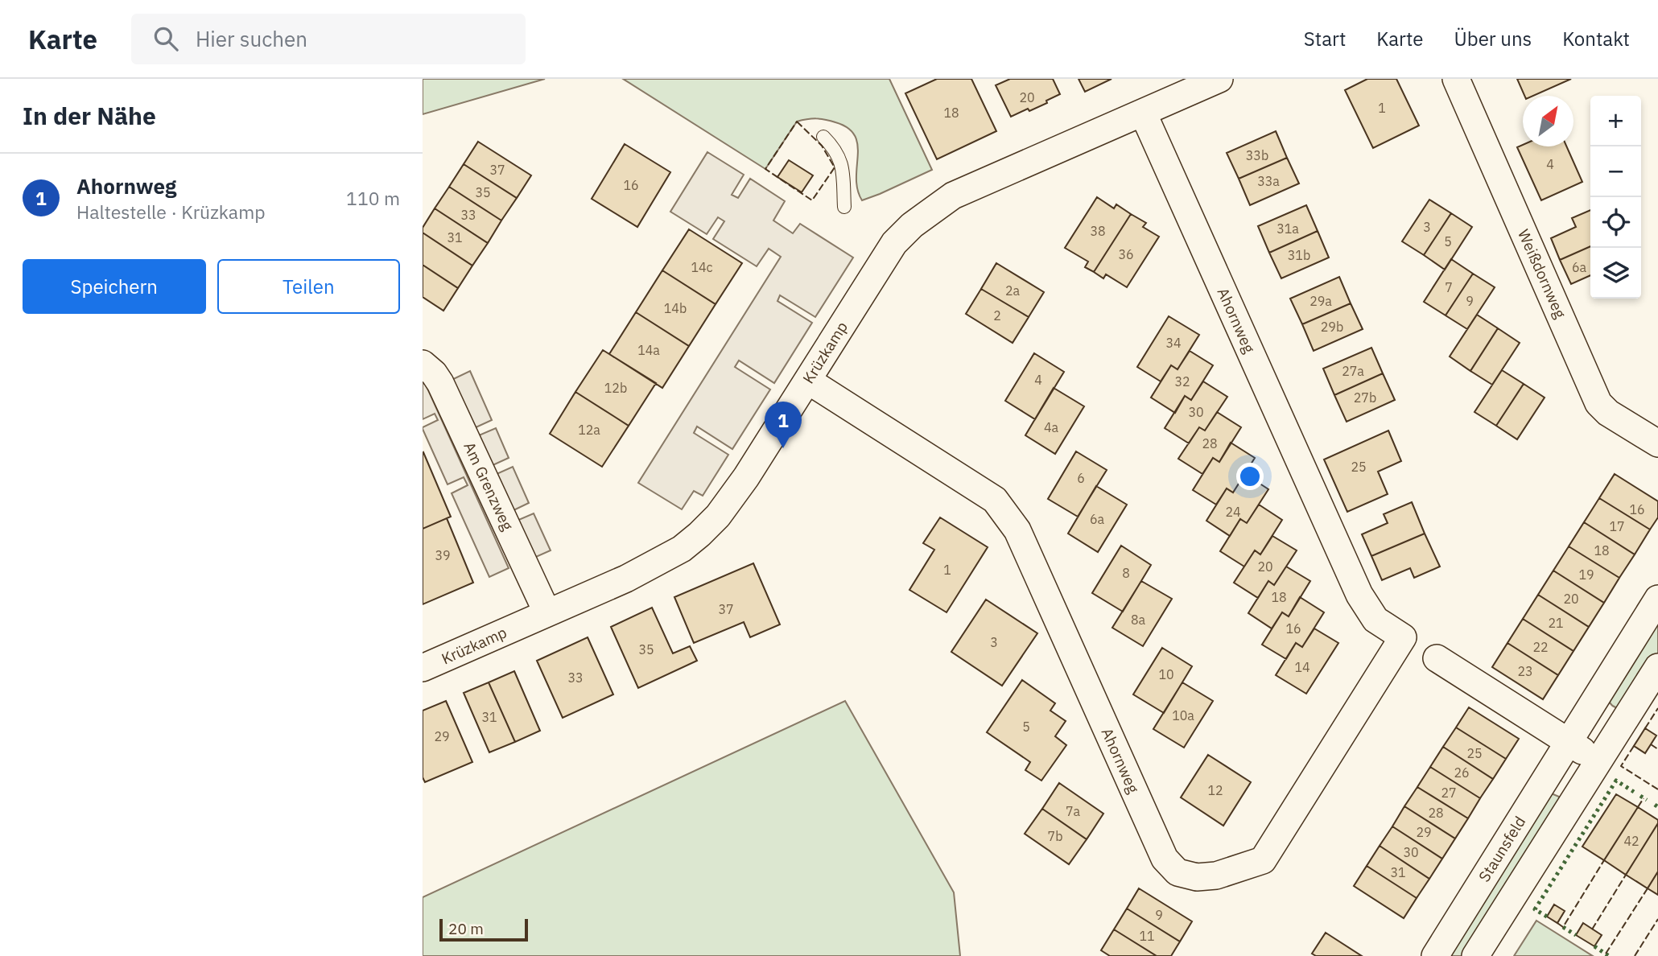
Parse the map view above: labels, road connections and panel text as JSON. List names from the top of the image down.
{
  "streets": {
    "street": [
      "Weißdornweg",
      "Ahornweg",
      "Krüzkamp",
      "Am Grenzweg",
      "Staunsfeld"
    ]
  },
  "crossings": [
    ["Ahornweg", "Krüzkamp"],
    ["Krüzkamp", "Am Grenzweg"]
  ],
  "house_numbers": [
    "20",
    "1",
    "18",
    "33b",
    "4",
    "37",
    "33a",
    "16",
    "35",
    "33",
    "3",
    "31a",
    "38",
    "31",
    "5",
    "36",
    "31b",
    "14c",
    "6a",
    "7",
    "2a",
    "29a",
    "9",
    "14b",
    "2",
    "29b",
    "34",
    "14a",
    "27a",
    "4",
    "32",
    "12b",
    "27b",
    "30",
    "4a",
    "12a",
    "28",
    "25",
    "6",
    "16",
    "24",
    "6a",
    "17",
    "18",
    "39",
    "20",
    "1",
    "8",
    "19",
    "18",
    "20",
    "37",
    "8a",
    "21",
    "16",
    "3",
    "22",
    "35",
    "14",
    "23",
    "10",
    "33",
    "10a",
    "31",
    "5",
    "29",
    "25",
    "26",
    "12",
    "27",
    "7a",
    "28",
    "29",
    "7b",
    "42",
    "30",
    "31",
    "9",
    "11"
  ],
  "scale_bar": "20 m",
  "north": "top right",
  "page": {
    "header": "Karte",
    "search": "Hier suchen",
    "nav": [
      "Start",
      "Karte",
      "Über uns",
      "Kontakt"
    ],
    "heading": "In der Nähe",
    "map_buttons": ["+", "−"],
    "list": [
      {
        "mark": "1",
        "name": "Ahornweg",
        "note": "Haltestelle · Krüzkamp",
        "value": "110 m"
      }
    ],
    "buttons": ["Speichern", "Teilen"],
    "pins": "1",
    "scale": "20 m"
  }
}
